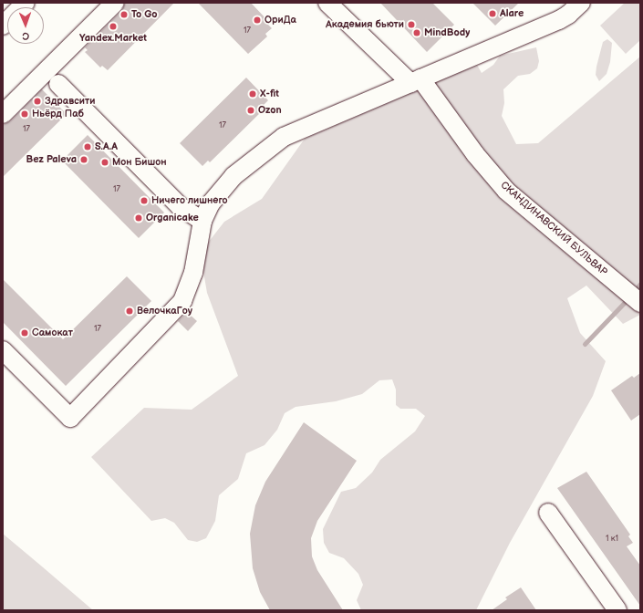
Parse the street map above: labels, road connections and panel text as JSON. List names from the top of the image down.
{
  "streets": {
    "street": ["СКАНДИНАВСКИЙ БУЛЬВАР"]
  },
  "places": [
    "Alare",
    "To Go",
    "ОриДа",
    "Академия бьюти",
    "Yandex.Market",
    "MindBody",
    "X-fit",
    "Здравсити",
    "Ozon",
    "Ньёрд Паб",
    "S.A.A",
    "Bez Paleva",
    "Мон Бишон",
    "Ничего лишнего",
    "Organicake",
    "ВелочкаГоу",
    "Самокат"
  ],
  "house_numbers": [
    "17",
    "17",
    "17",
    "17",
    "17",
    "1 к1"
  ],
  "north": "bottom"
}
